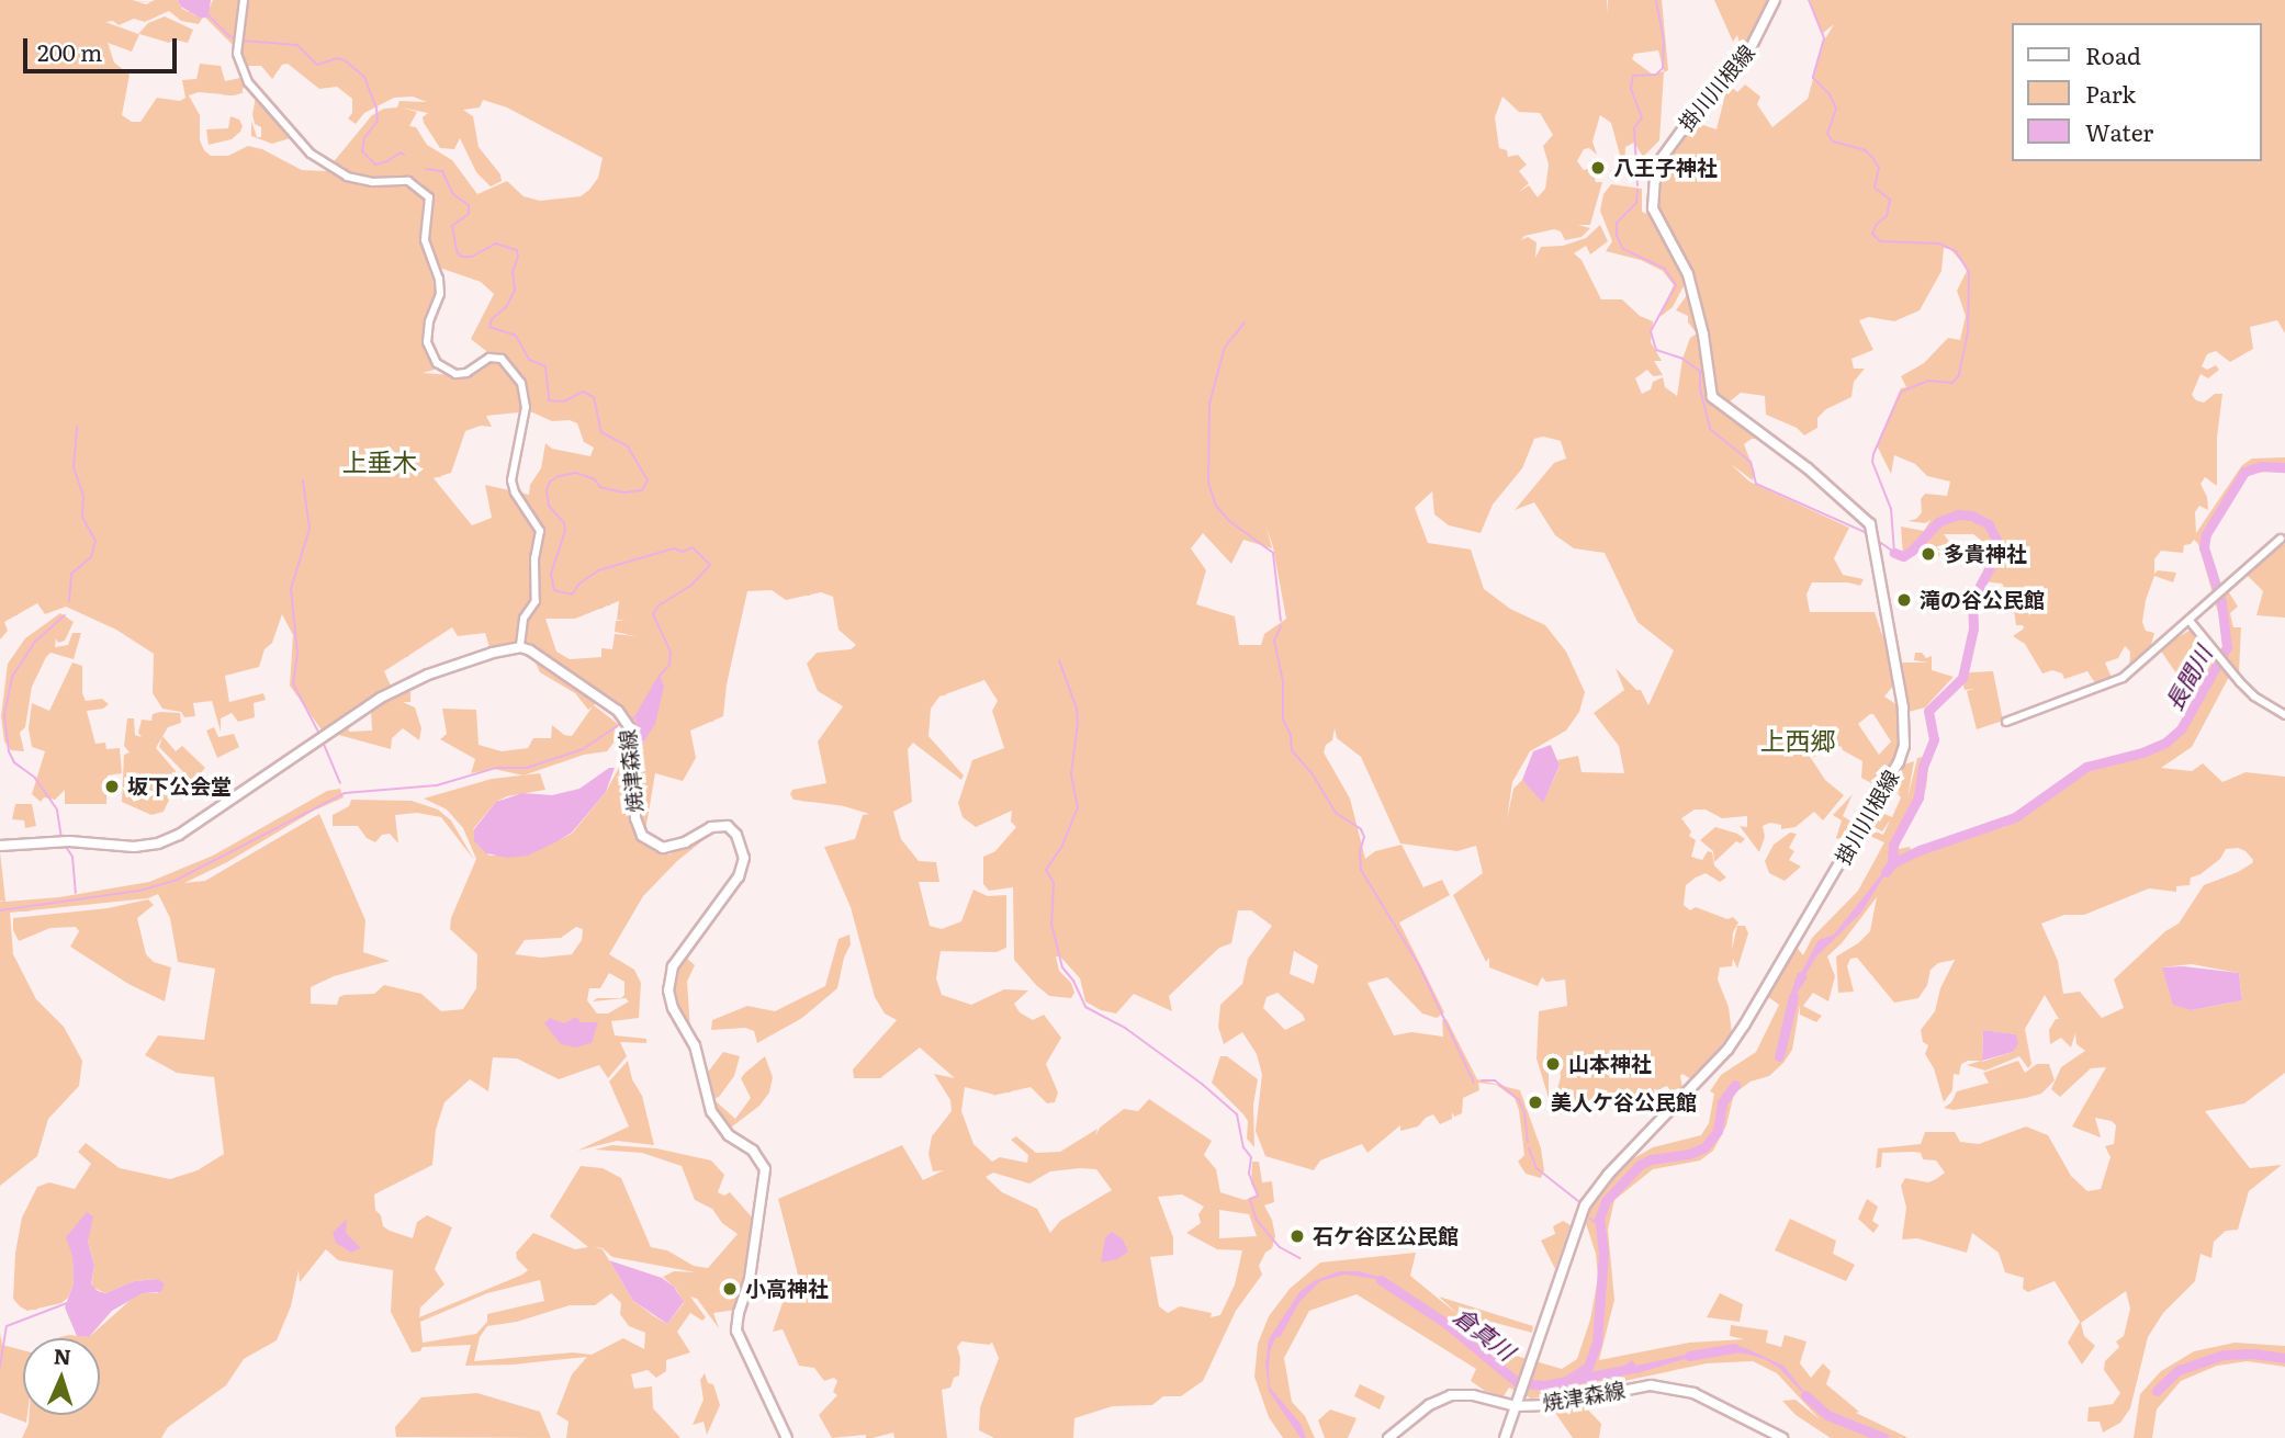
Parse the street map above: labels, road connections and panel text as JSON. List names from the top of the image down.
{
  "streets": {
    "main road": ["掛川川根線", "焼津森線"]
  },
  "crossings": [
    ["掛川川根線", "焼津森線"]
  ],
  "districts": ["上垂木", "上西郷"],
  "water": ["長間川", "倉真川"],
  "places": [
    "八王子神社",
    "多貴神社",
    "滝の谷公民館",
    "坂下公会堂",
    "山本神社",
    "美人ケ谷公民館",
    "石ケ谷区公民館",
    "小高神社"
  ],
  "legend": ["Road", "Park", "Water"],
  "scale_bar": "200 m",
  "north": "top"
}
